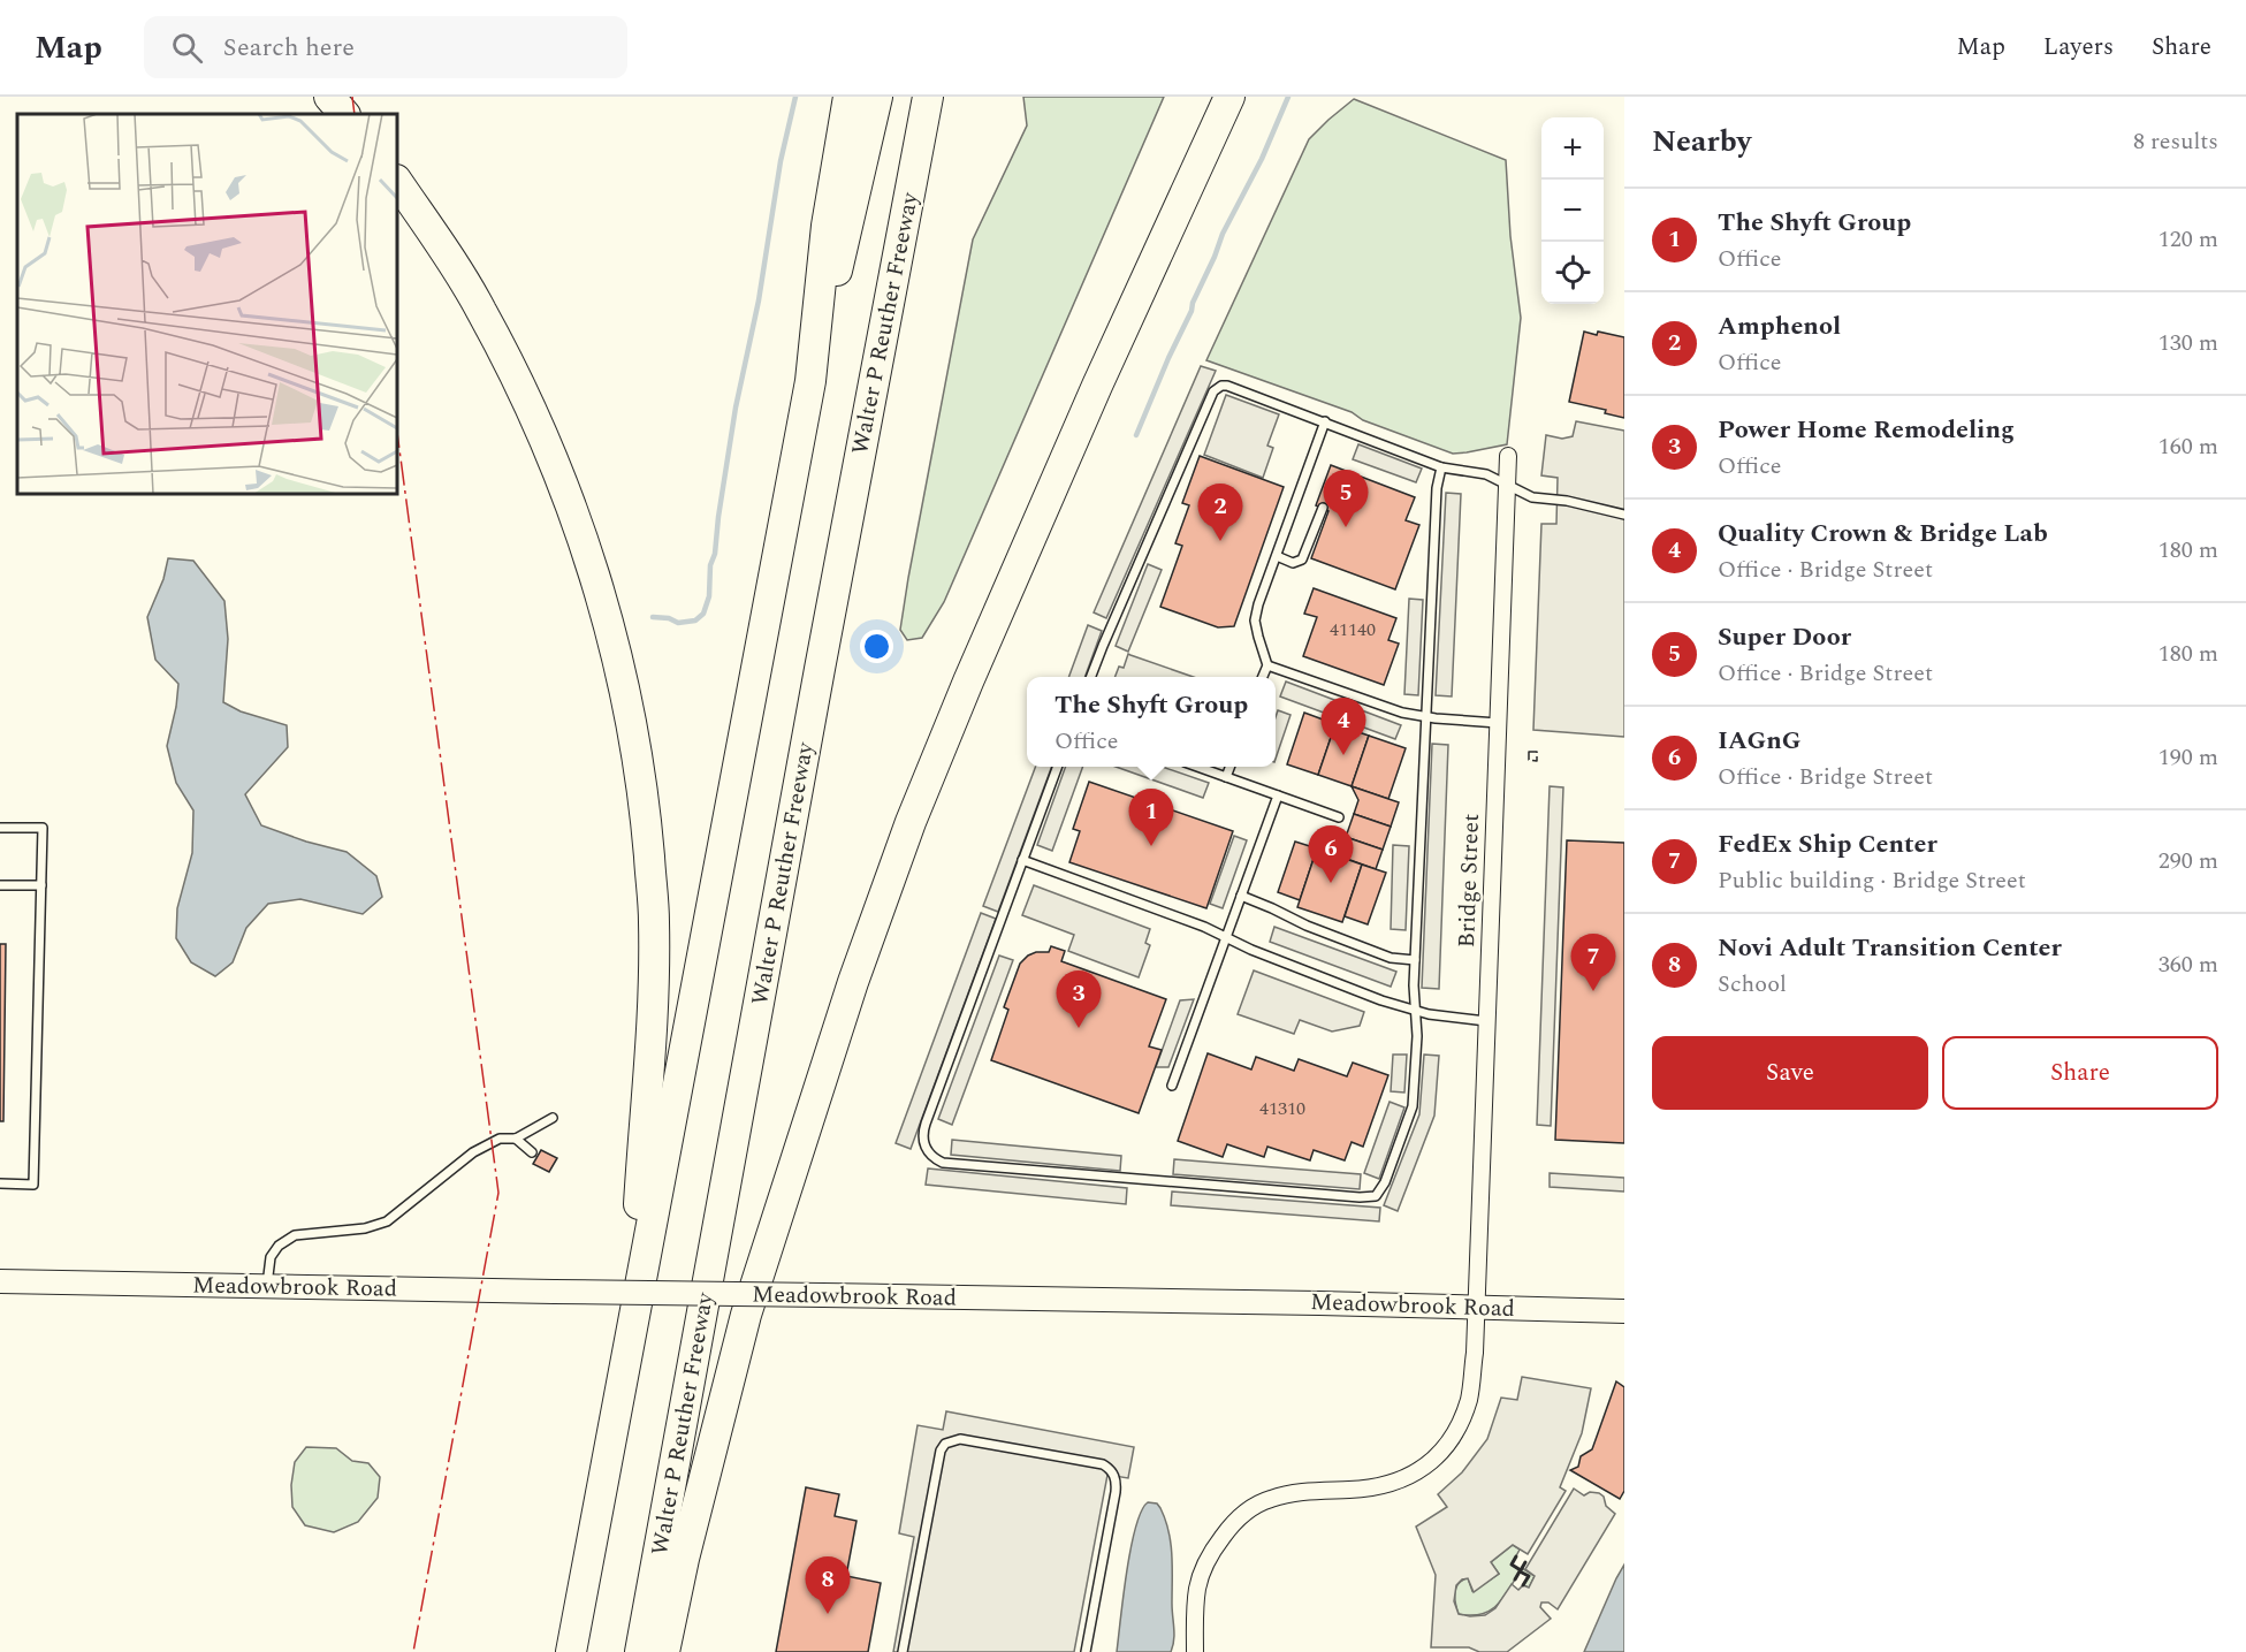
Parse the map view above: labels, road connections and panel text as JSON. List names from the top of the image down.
{
  "streets": {
    "highway": ["Walter P Reuther Freeway"],
    "street": ["Bridge Street", "Meadowbrook Road"]
  },
  "crossings": [
    ["Bridge Street", "Meadowbrook Road"]
  ],
  "house_numbers": ["41140", "41310"],
  "page": {
    "header": "Map",
    "search": "Search here",
    "nav": ["Map", "Layers", "Share"],
    "heading": ["Nearby", "8 results"],
    "map_buttons": ["+", "−"],
    "list": [
      {
        "mark": "1",
        "name": "The Shyft Group",
        "note": "Office",
        "value": "120 m"
      },
      {
        "mark": "2",
        "name": "Amphenol",
        "note": "Office",
        "value": "130 m"
      },
      {
        "mark": "3",
        "name": "Power Home Remodeling",
        "note": "Office",
        "value": "160 m"
      },
      {
        "mark": "4",
        "name": "Quality Crown & Bridge Lab",
        "note": "Office · Bridge Street",
        "value": "180 m"
      },
      {
        "mark": "5",
        "name": "Super Door",
        "note": "Office · Bridge Street",
        "value": "180 m"
      },
      {
        "mark": "6",
        "name": "IAGnG",
        "note": "Office · Bridge Street",
        "value": "190 m"
      },
      {
        "mark": "7",
        "name": "FedEx Ship Center",
        "note": "Public building · Bridge Street",
        "value": "290 m"
      },
      {
        "mark": "8",
        "name": "Novi Adult Transition Center",
        "note": "School",
        "value": "360 m"
      }
    ],
    "pins": [
      "5",
      "2",
      "4",
      "1",
      "6",
      "7",
      "3",
      "8"
    ],
    "popup": ["The Shyft Group", "Office"],
    "buttons": ["Save", "Share"]
  }
}
